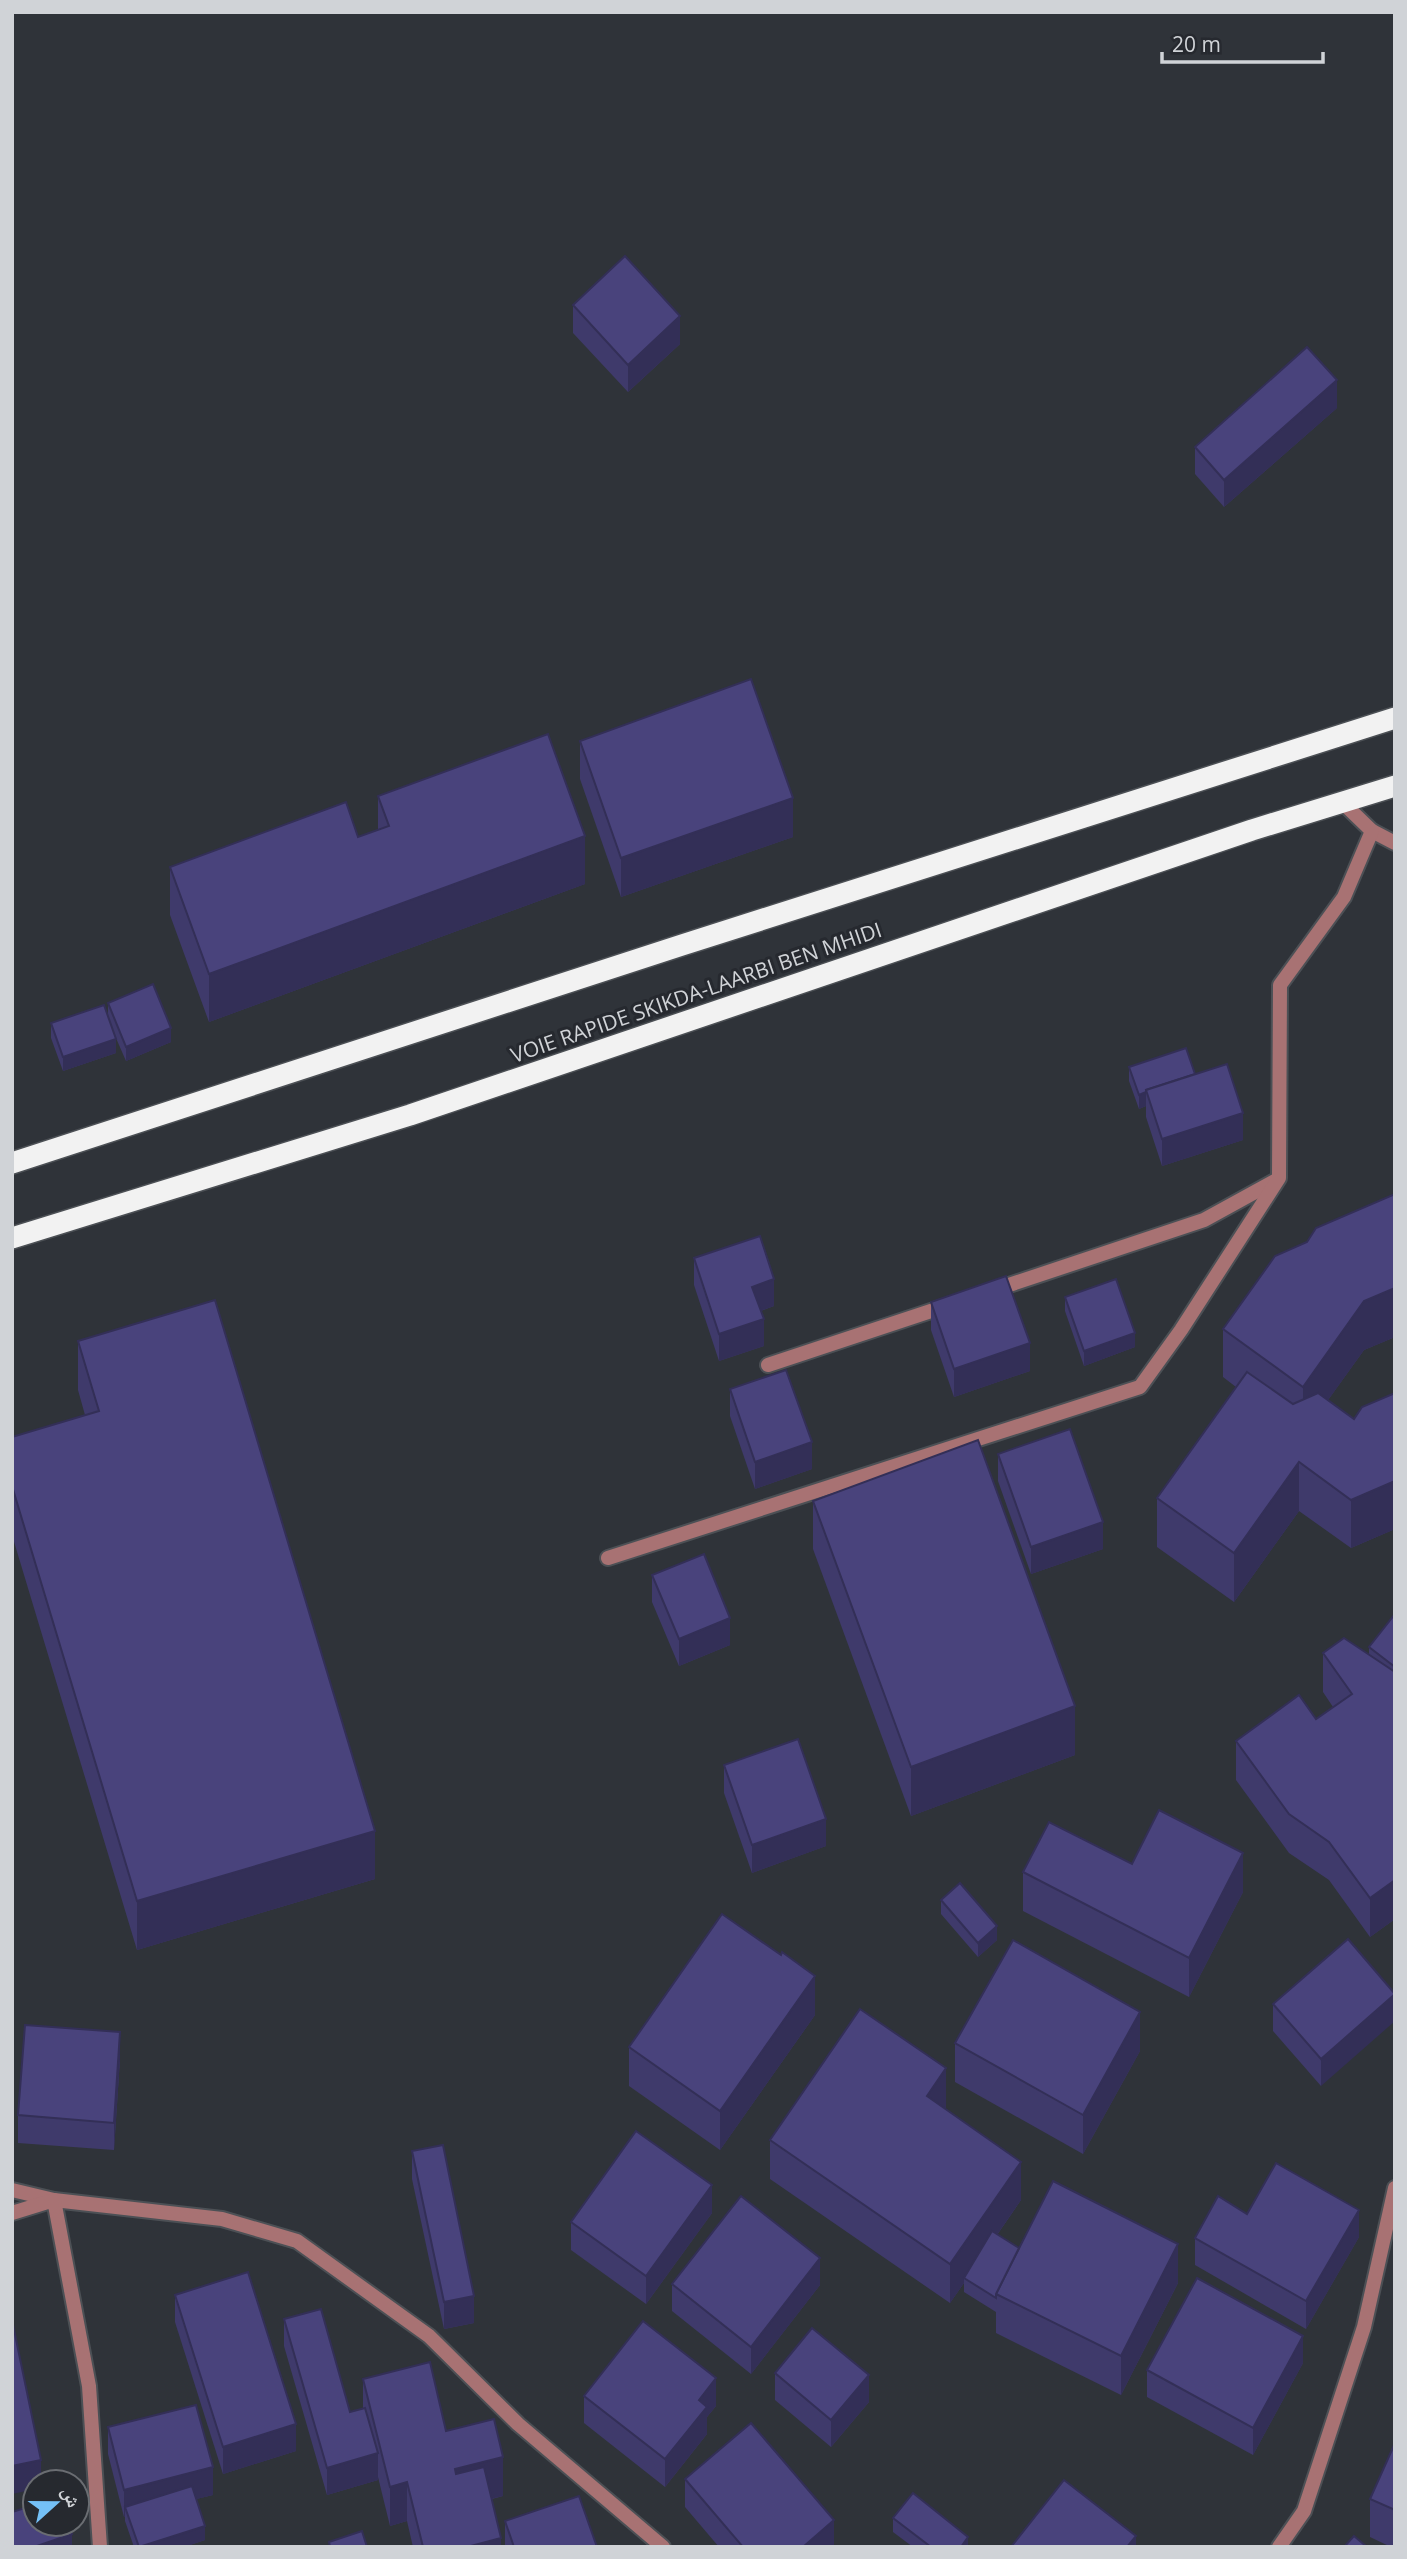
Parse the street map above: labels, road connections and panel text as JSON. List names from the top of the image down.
{
  "streets": {
    "highway": ["VOIE RAPIDE SKIKDA-LAARBI BEN MHIDI"]
  },
  "scale_bar": "20 m",
  "north": "right"
}
